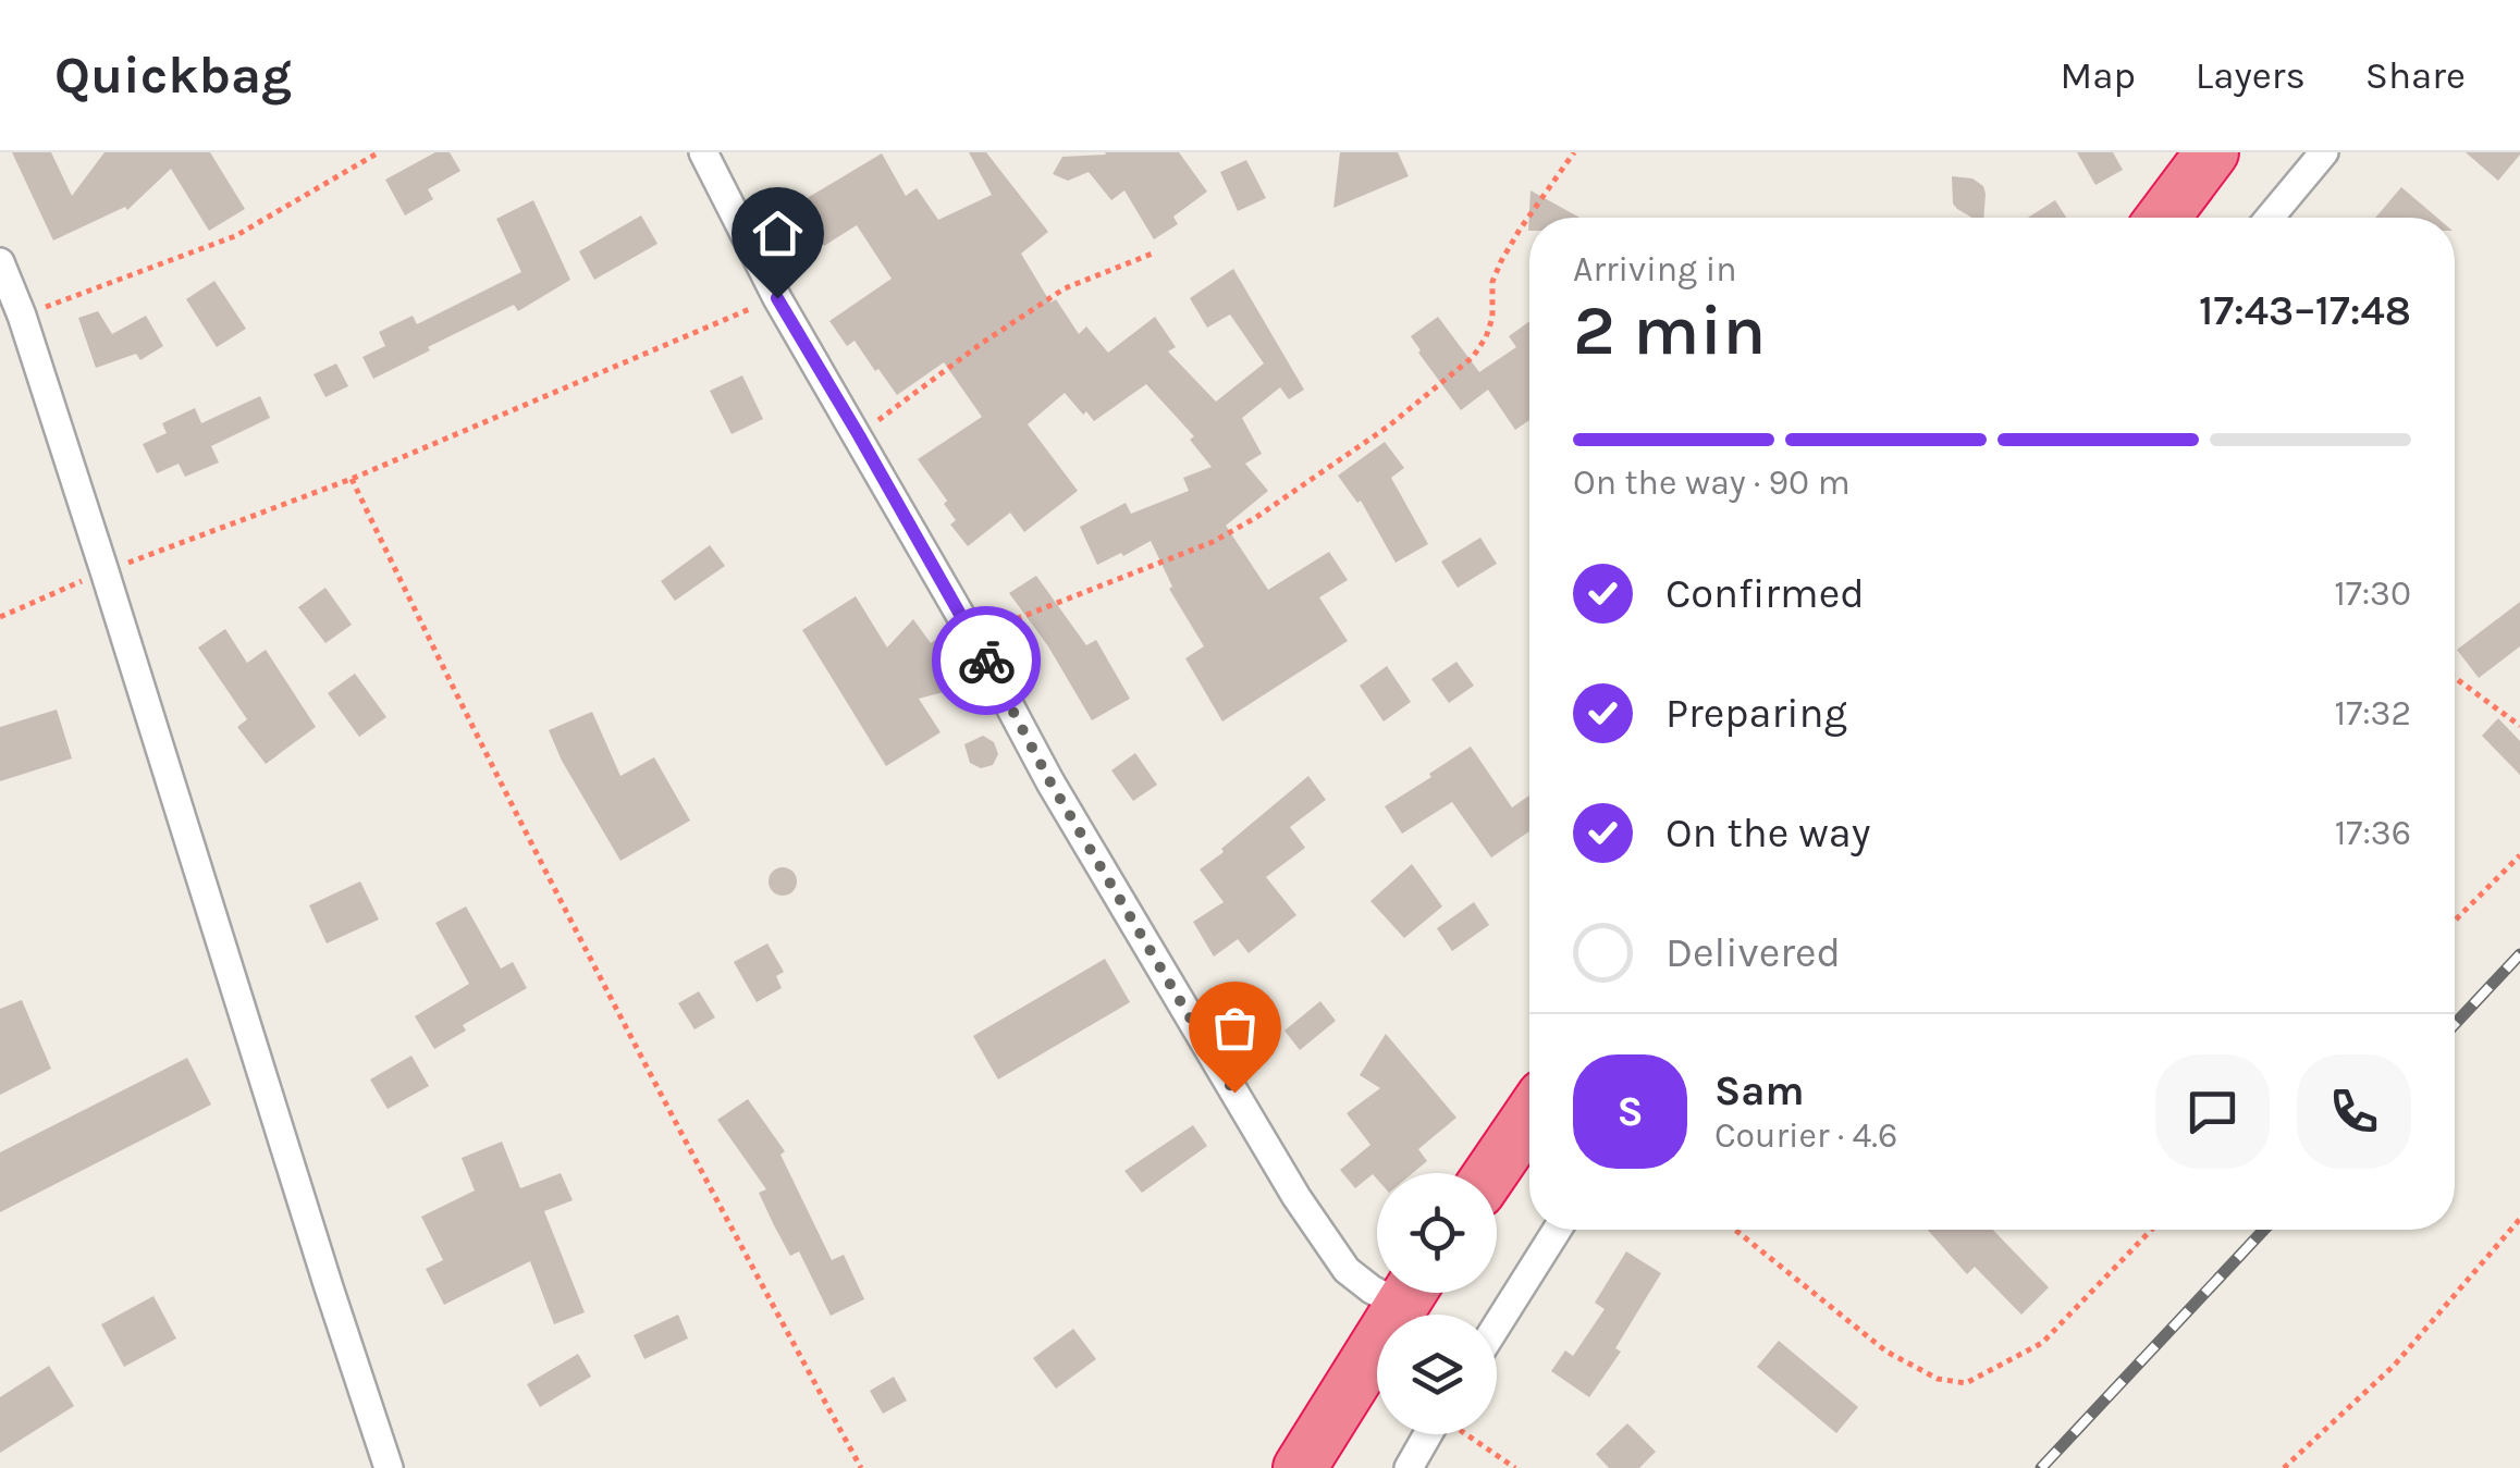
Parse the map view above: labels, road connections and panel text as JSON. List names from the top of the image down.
{
  "page": {
    "header": "Quickbag",
    "nav": ["Map", "Layers", "Share"],
    "heading": ["2 min", "Arriving in", "17:43–17:48"],
    "panel": ["Sam", "Courier · 4.6"],
    "bar": "On the way · 90 m",
    "list": [
      ["Confirmed", "17:30"],
      ["Preparing", "17:32"],
      ["On the way", "17:36"],
      "Delivered"
    ],
    "round": "S"
  }
}
